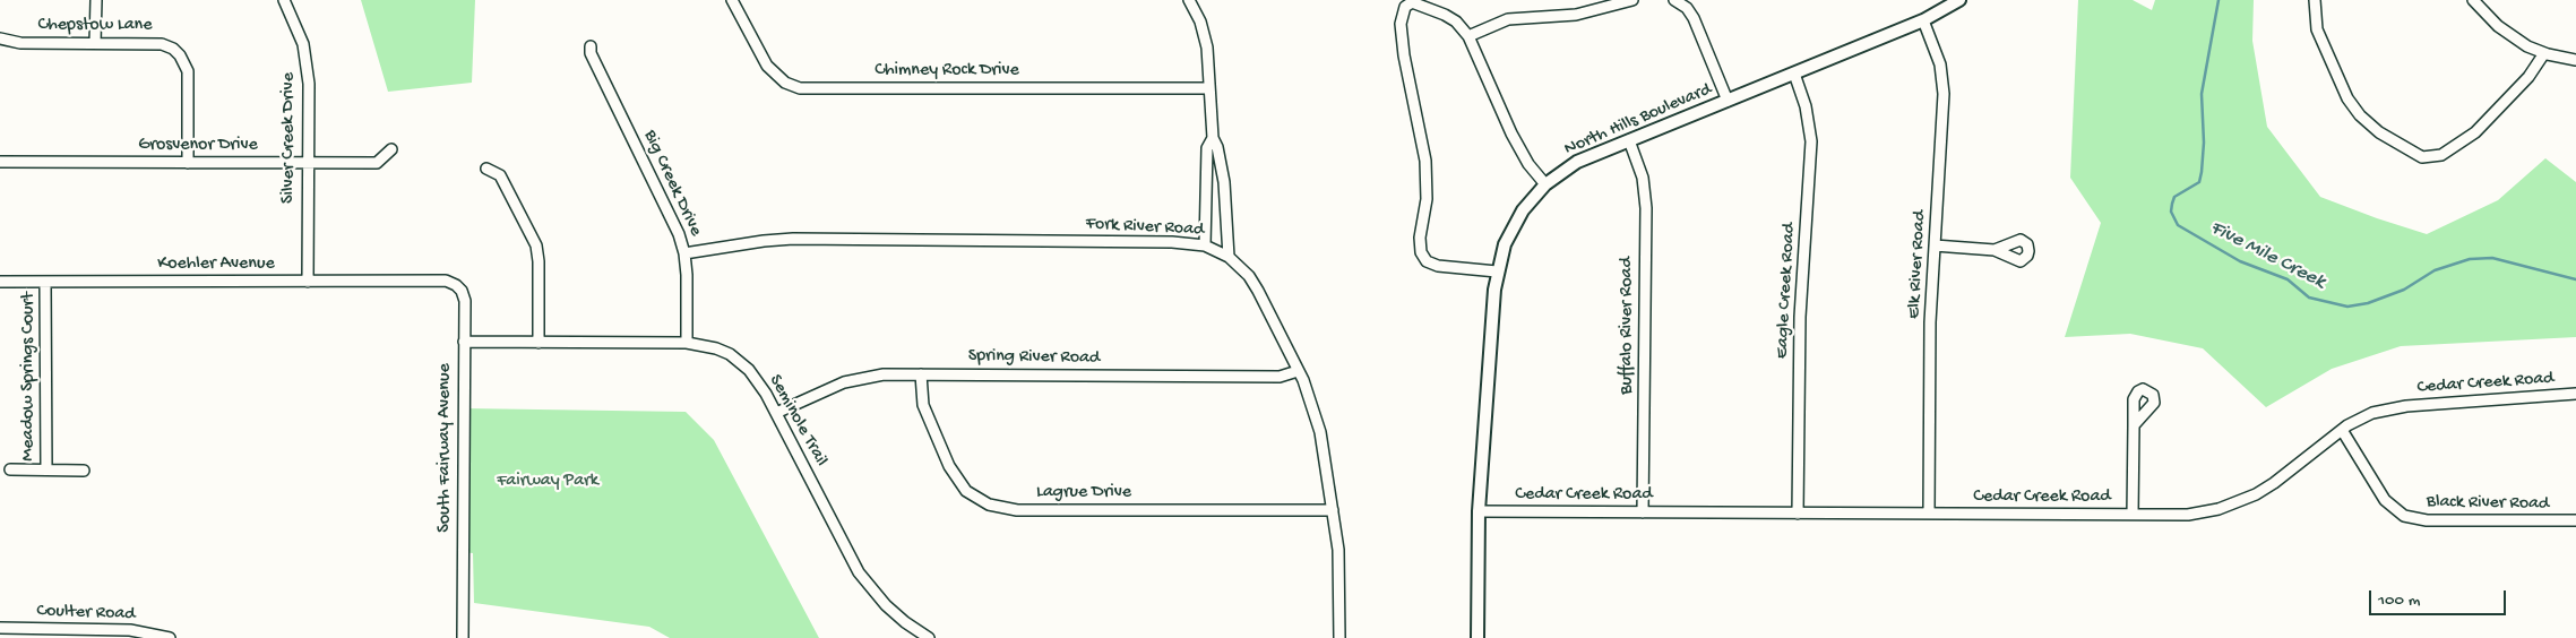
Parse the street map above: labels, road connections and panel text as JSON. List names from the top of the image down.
{
  "streets": {
    "street": [
      "Chepstow Lane",
      "Chimney Rock Drive",
      "North Hills Boulevard",
      "Silver Creek Drive",
      "Grosvenor Drive",
      "Big Creek Drive",
      "Fork River Road",
      "Koehler Avenue",
      "Elk River Road",
      "Eagle Creek Road",
      "Buffalo River Road",
      "Spring River Road",
      "Meadow Springs Court",
      "Cedar Creek Road",
      "Seminole Trail",
      "South Fairway Avenue",
      "Lagrue Drive",
      "Black River Road",
      "Coulter Road"
    ]
  },
  "crossings": [
    ["Chepstow Lane", "Grosvenor Drive"],
    ["North Hills Boulevard", "Elk River Road"],
    ["North Hills Boulevard", "Eagle Creek Road"],
    ["North Hills Boulevard", "Buffalo River Road"],
    ["North Hills Boulevard", "Cedar Creek Road"],
    ["Silver Creek Drive", "Grosvenor Drive"],
    ["Silver Creek Drive", "Koehler Avenue"],
    ["Big Creek Drive", "Fork River Road"],
    ["Big Creek Drive", "Seminole Trail"],
    ["Fork River Road", "Spring River Road"],
    ["Fork River Road", "Lagrue Drive"],
    ["Koehler Avenue", "Meadow Springs Court"],
    ["Koehler Avenue", "South Fairway Avenue"],
    ["Elk River Road", "Cedar Creek Road"],
    ["Eagle Creek Road", "Cedar Creek Road"],
    ["Buffalo River Road", "Cedar Creek Road"],
    ["Spring River Road", "Seminole Trail"],
    ["Spring River Road", "Lagrue Drive"],
    ["Cedar Creek Road", "Black River Road"],
    ["Seminole Trail", "South Fairway Avenue"]
  ],
  "water": ["Five Mile Creek"],
  "parks": ["Fairway Park"],
  "scale_bar": "100 m"
}
